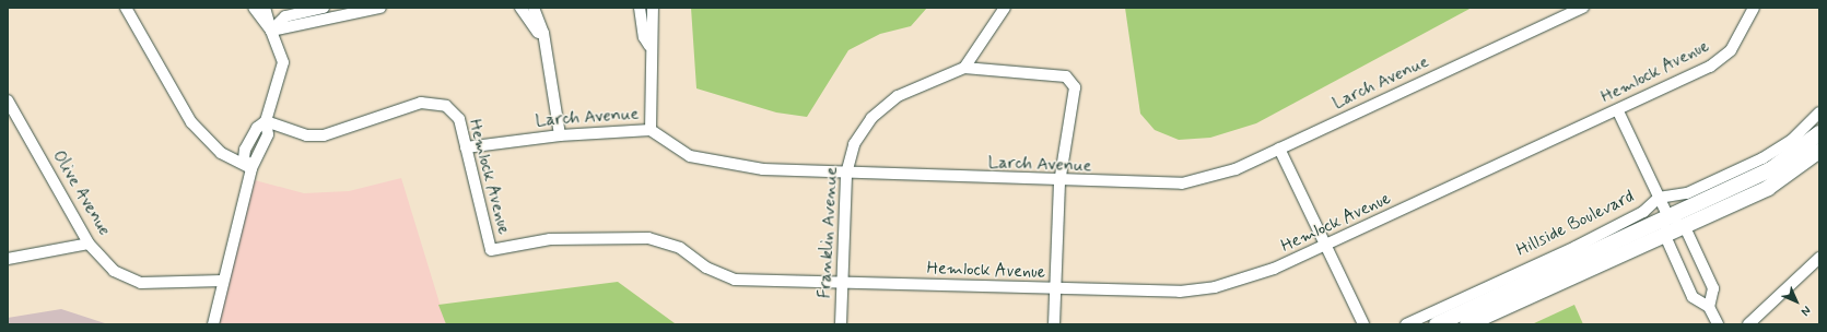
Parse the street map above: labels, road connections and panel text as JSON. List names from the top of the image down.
{
  "streets": {
    "main road": ["Hillside Boulevard"],
    "street": [
      "Hemlock Avenue",
      "Larch Avenue",
      "Olive Avenue",
      "Franklin Avenue"
    ]
  },
  "crossings": [
    ["Hemlock Avenue", "Larch Avenue"],
    ["Hemlock Avenue", "Franklin Avenue"],
    ["Larch Avenue", "Franklin Avenue"]
  ],
  "north": "bottom right"
}
